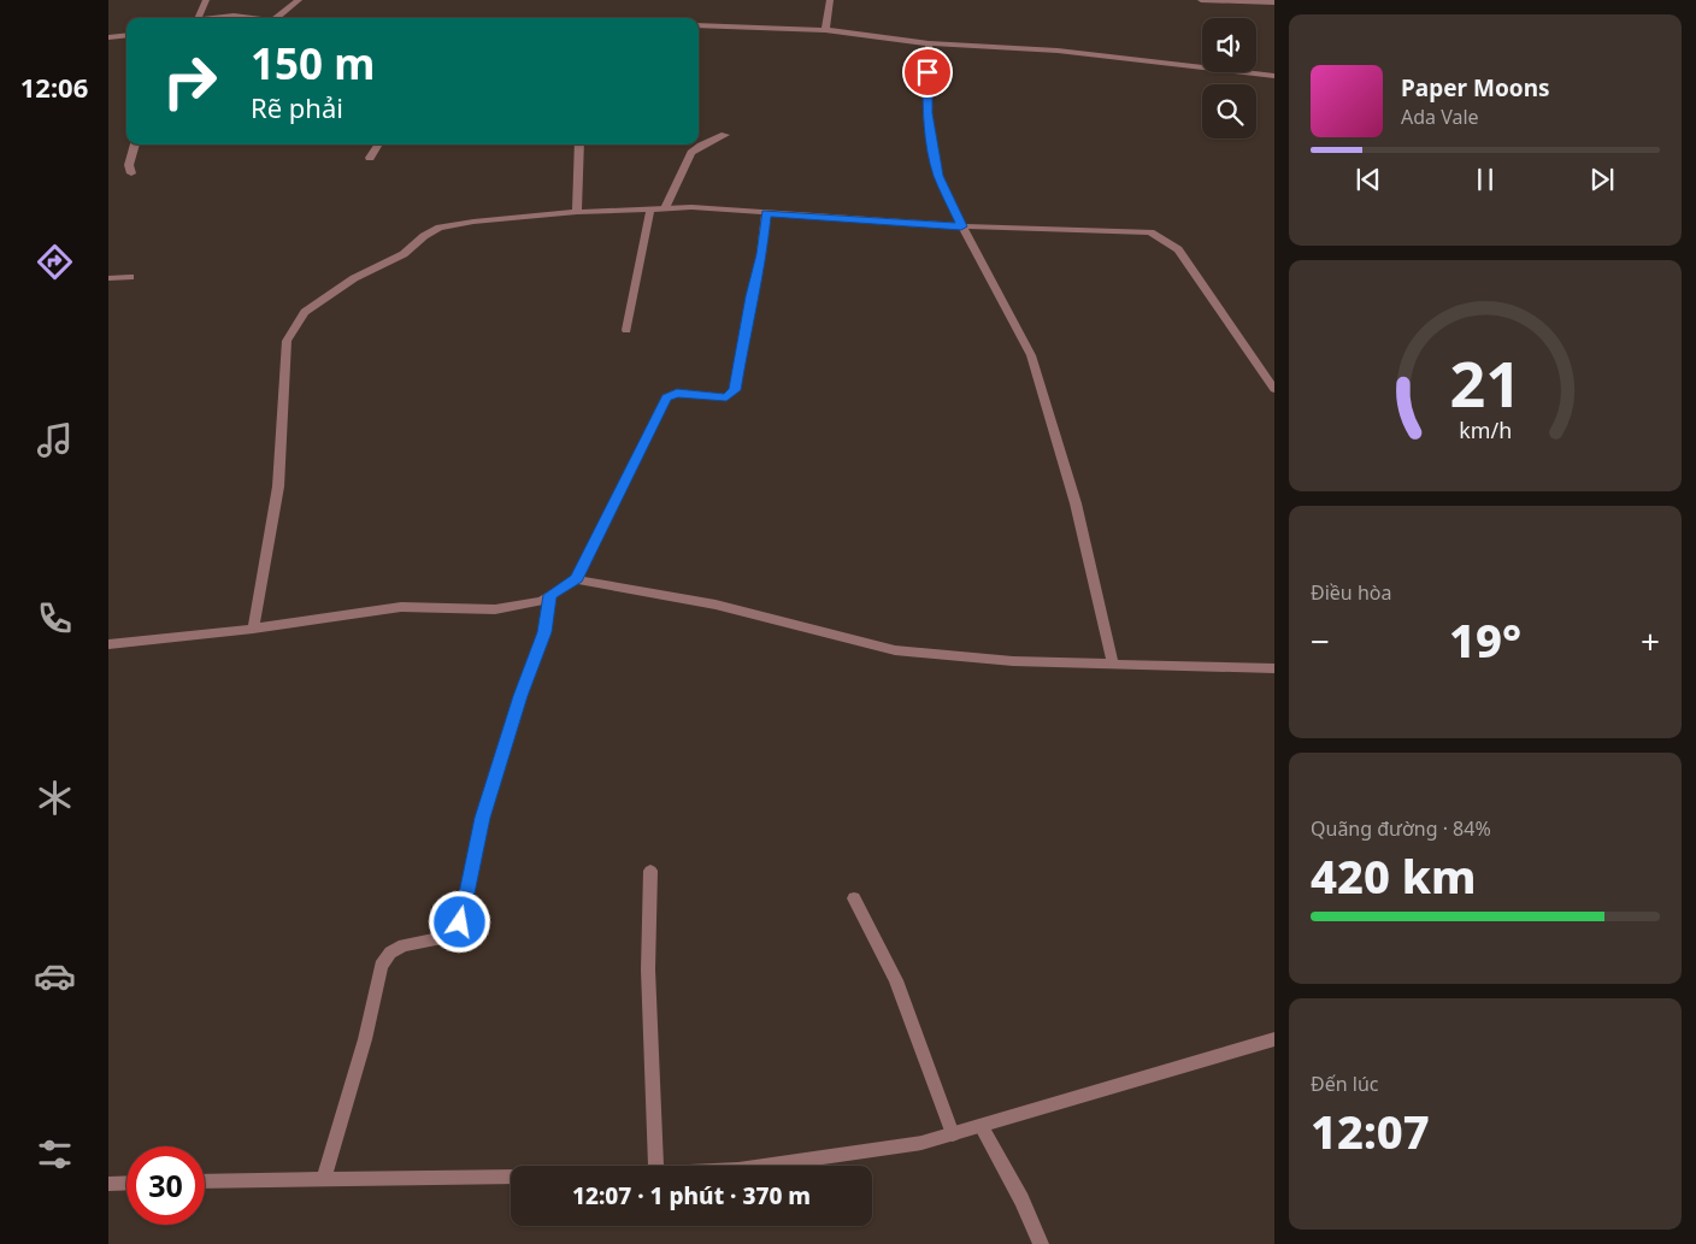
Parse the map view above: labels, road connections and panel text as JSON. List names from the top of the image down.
{
  "page": {
    "tabs": "12:06",
    "turn": ["150 m", "Rẽ phải"],
    "song": ["Paper Moons", "Ada Vale"],
    "tile": [
      "Điều hòa",
      ["Quãng đường · 84%", "420 km"],
      ["Đến lúc", "12:07"]
    ],
    "heat": ["−", "19°", "+"],
    "limit": "30",
    "trip": "12:07 · 1 phút · 370 m",
    "gauge": ["21", "km/h"]
  }
}
